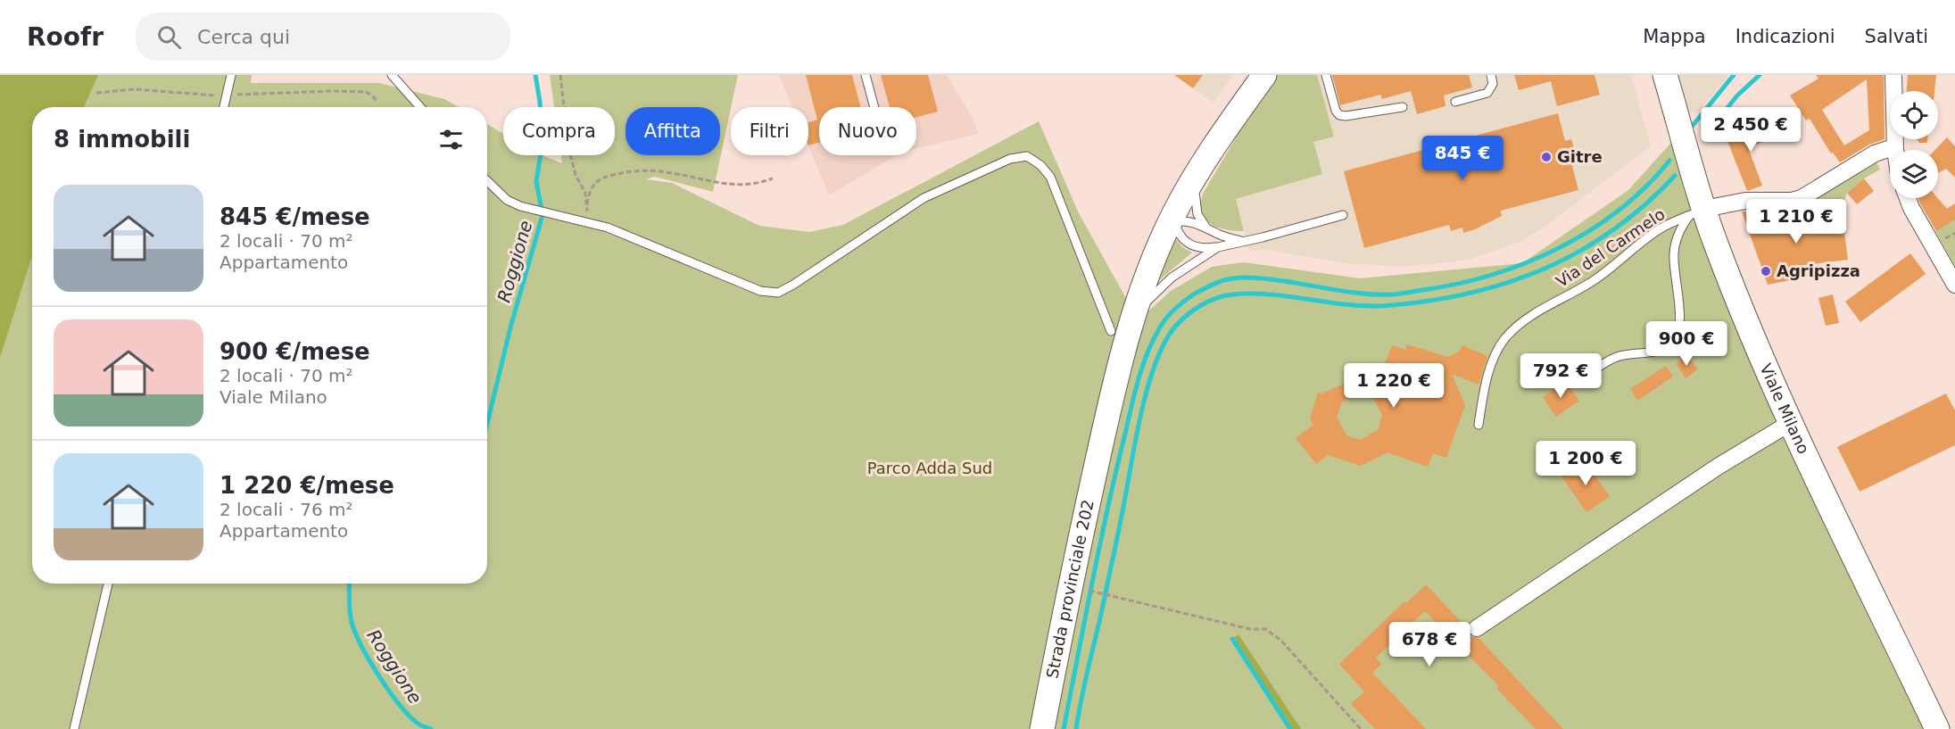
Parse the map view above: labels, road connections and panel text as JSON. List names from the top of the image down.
{
  "streets": {
    "street": ["Viale Milano", "Strada provinciale 202"],
    "lane": ["Via del Carmelo"]
  },
  "crossings": [
    ["Via del Carmelo", "Viale Milano"]
  ],
  "water": ["Roggione"],
  "parks": ["Parco Adda Sud"],
  "places": ["Gitre", "Agripizza"],
  "page": {
    "header": "Roofr",
    "search": "Cerca qui",
    "nav": ["Mappa", "Indicazioni", "Salvati"],
    "price": [
      "2 450 €",
      "845 €",
      "1 210 €",
      "900 €",
      "792 €",
      "1 220 €",
      "1 200 €",
      "678 €"
    ],
    "chip": [
      "Compra",
      "Affitta",
      "Filtri",
      "Nuovo"
    ],
    "heading": "8 immobili",
    "list": [
      {
        "name": "845 €/mese",
        "note": "2 locali · 70 m² · Appartamento"
      },
      {
        "name": "900 €/mese",
        "note": "2 locali · 70 m² · Viale Milano"
      },
      {
        "name": "1 220 €/mese",
        "note": "2 locali · 76 m² · Appartamento"
      }
    ]
  }
}
